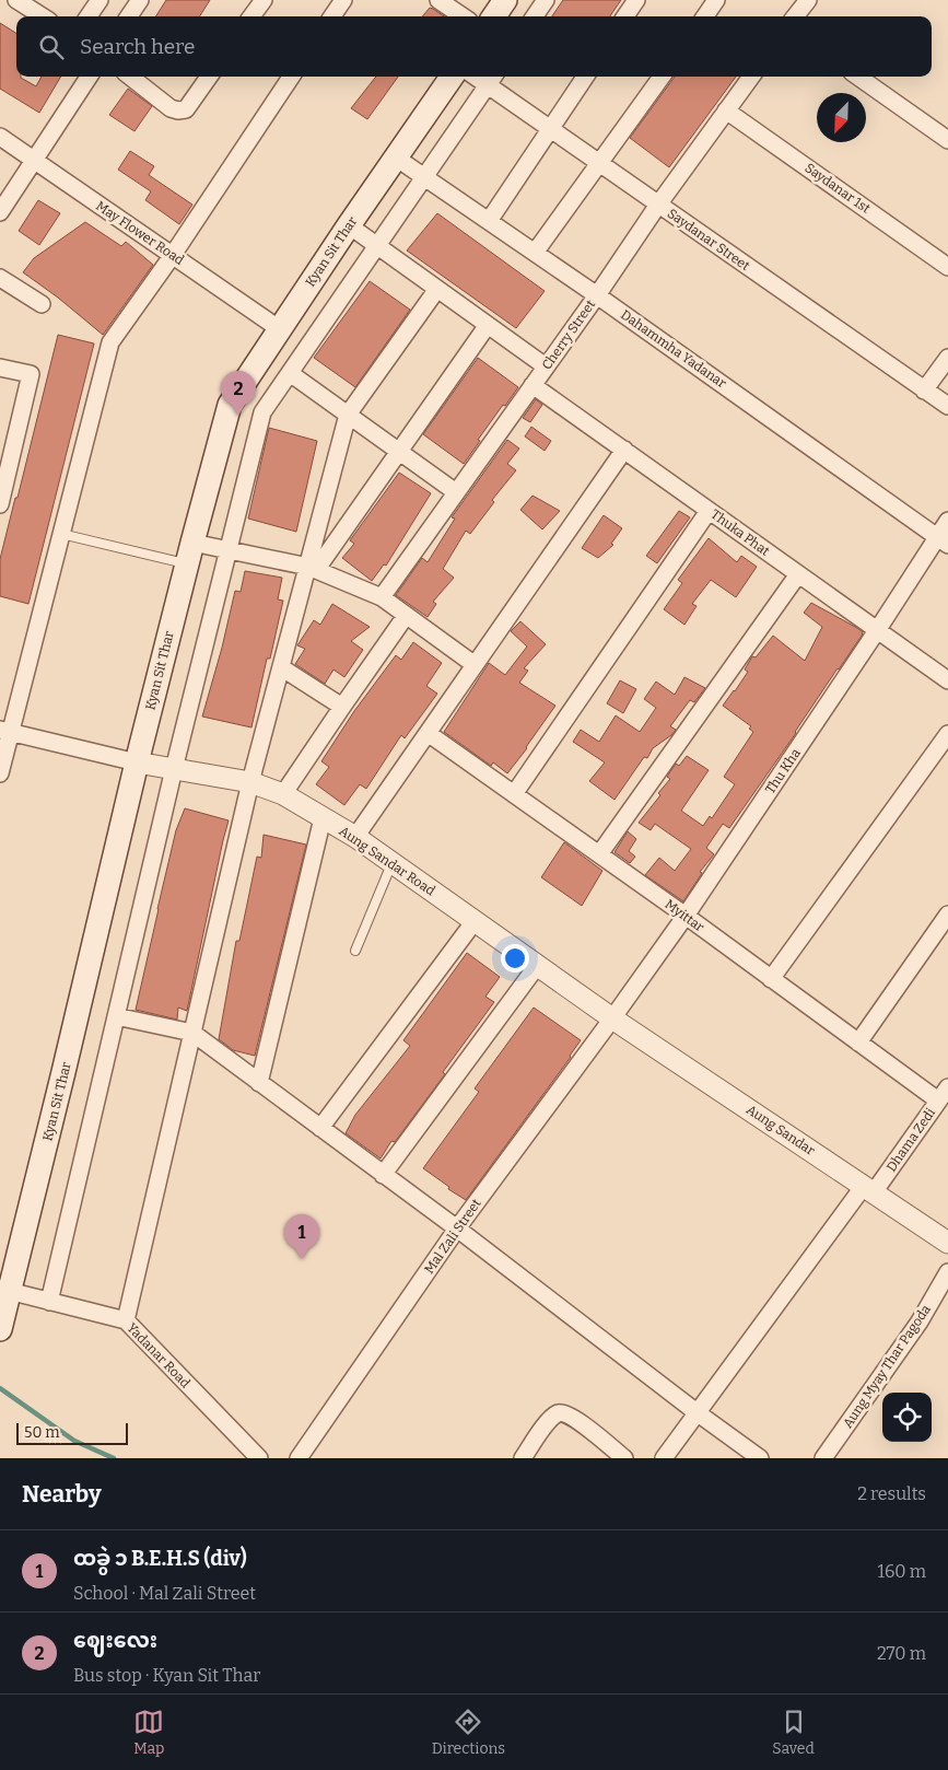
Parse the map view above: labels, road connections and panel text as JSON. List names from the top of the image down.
{
  "streets": {
    "main road": ["Kyan Sit Thar"],
    "street": [
      "Saydanar 1st",
      "May Flower Road",
      "Saydanar Street",
      "Cherry Street",
      "Dahammha Yadanar",
      "Thuka Phat",
      "Thu Kha",
      "Aung Sandar Road",
      "Myittar",
      "Aung Sandar",
      "Dhama Zedi",
      "Mal Zali Street",
      "Yadanar Road",
      "Aung Myay Thar Pagoda"
    ]
  },
  "crossings": [
    ["Saydanar 1st", "Cherry Street"],
    ["May Flower Road", "Kyan Sit Thar"],
    ["Saydanar Street", "Cherry Street"],
    ["Kyan Sit Thar", "Dahammha Yadanar"],
    ["Kyan Sit Thar", "Aung Sandar Road"],
    ["Kyan Sit Thar", "Yadanar Road"],
    ["Cherry Street", "Dahammha Yadanar"],
    ["Cherry Street", "Thuka Phat"],
    ["Dahammha Yadanar", "Thu Kha"],
    ["Thuka Phat", "Thu Kha"],
    ["Thu Kha", "Aung Sandar Road"],
    ["Thu Kha", "Myittar"],
    ["Thu Kha", "Aung Sandar"],
    ["Thu Kha", "Mal Zali Street"],
    ["Aung Sandar Road", "Aung Sandar"],
    ["Aung Sandar Road", "Mal Zali Street"],
    ["Myittar", "Dhama Zedi"],
    ["Aung Sandar", "Dhama Zedi"],
    ["Aung Sandar", "Mal Zali Street"]
  ],
  "scale_bar": "50 m",
  "north": "bottom left",
  "page": {
    "search": "Search here",
    "pins": ["2", "1"],
    "scale": "50 m",
    "heading": ["Nearby", "2 results"],
    "list": [
      {
        "mark": "1",
        "name": "ထခွဲ ၁ B.E.H.S (div)",
        "note": "School · Mal Zali Street",
        "value": "160 m"
      },
      {
        "mark": "2",
        "name": "ဈေးလေး",
        "note": "Bus stop · Kyan Sit Thar",
        "value": "270 m"
      }
    ],
    "nav": ["Map", "Directions", "Saved"]
  }
}
